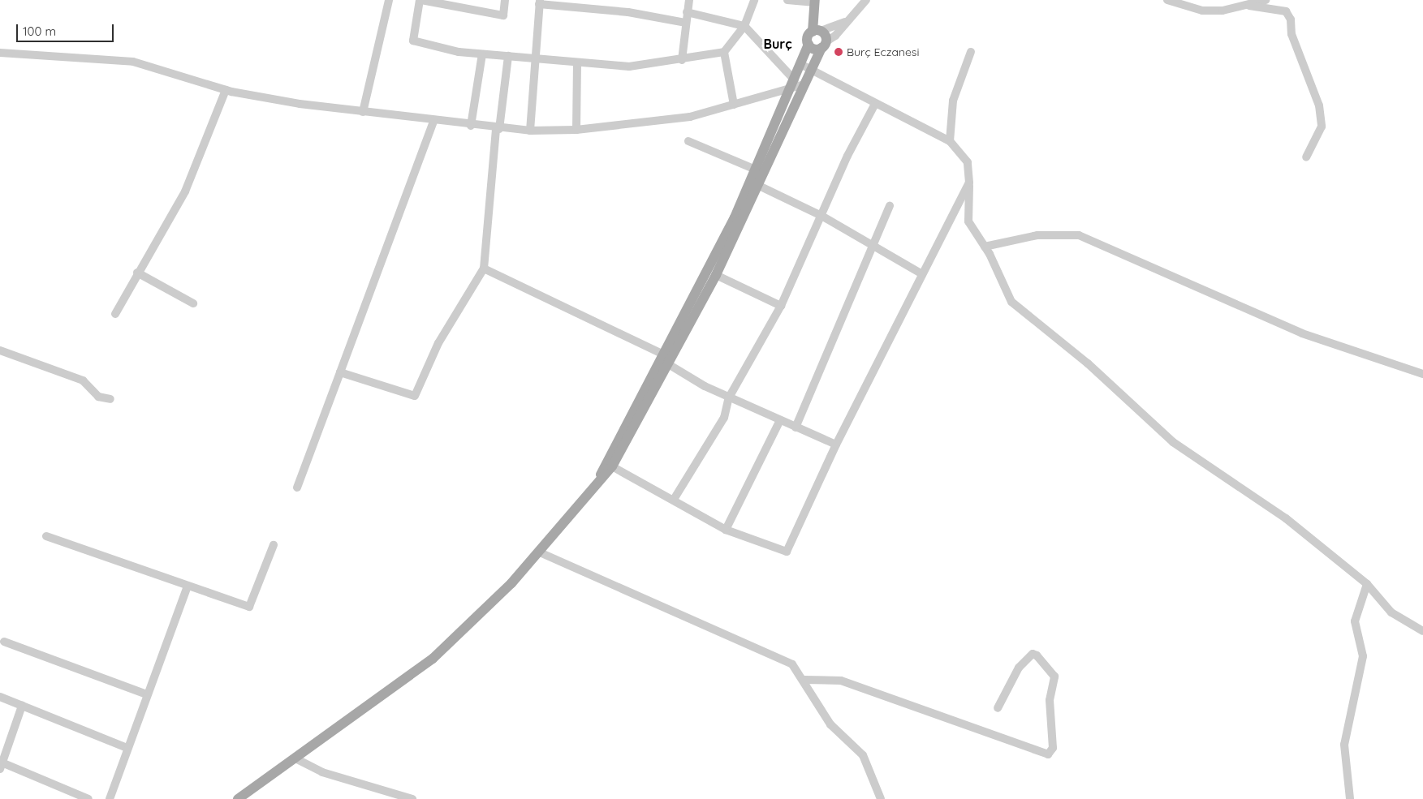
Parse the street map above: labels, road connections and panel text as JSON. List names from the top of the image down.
{
  "districts": ["Burç"],
  "places": ["Burç Eczanesi"],
  "scale_bar": "100 m"
}
